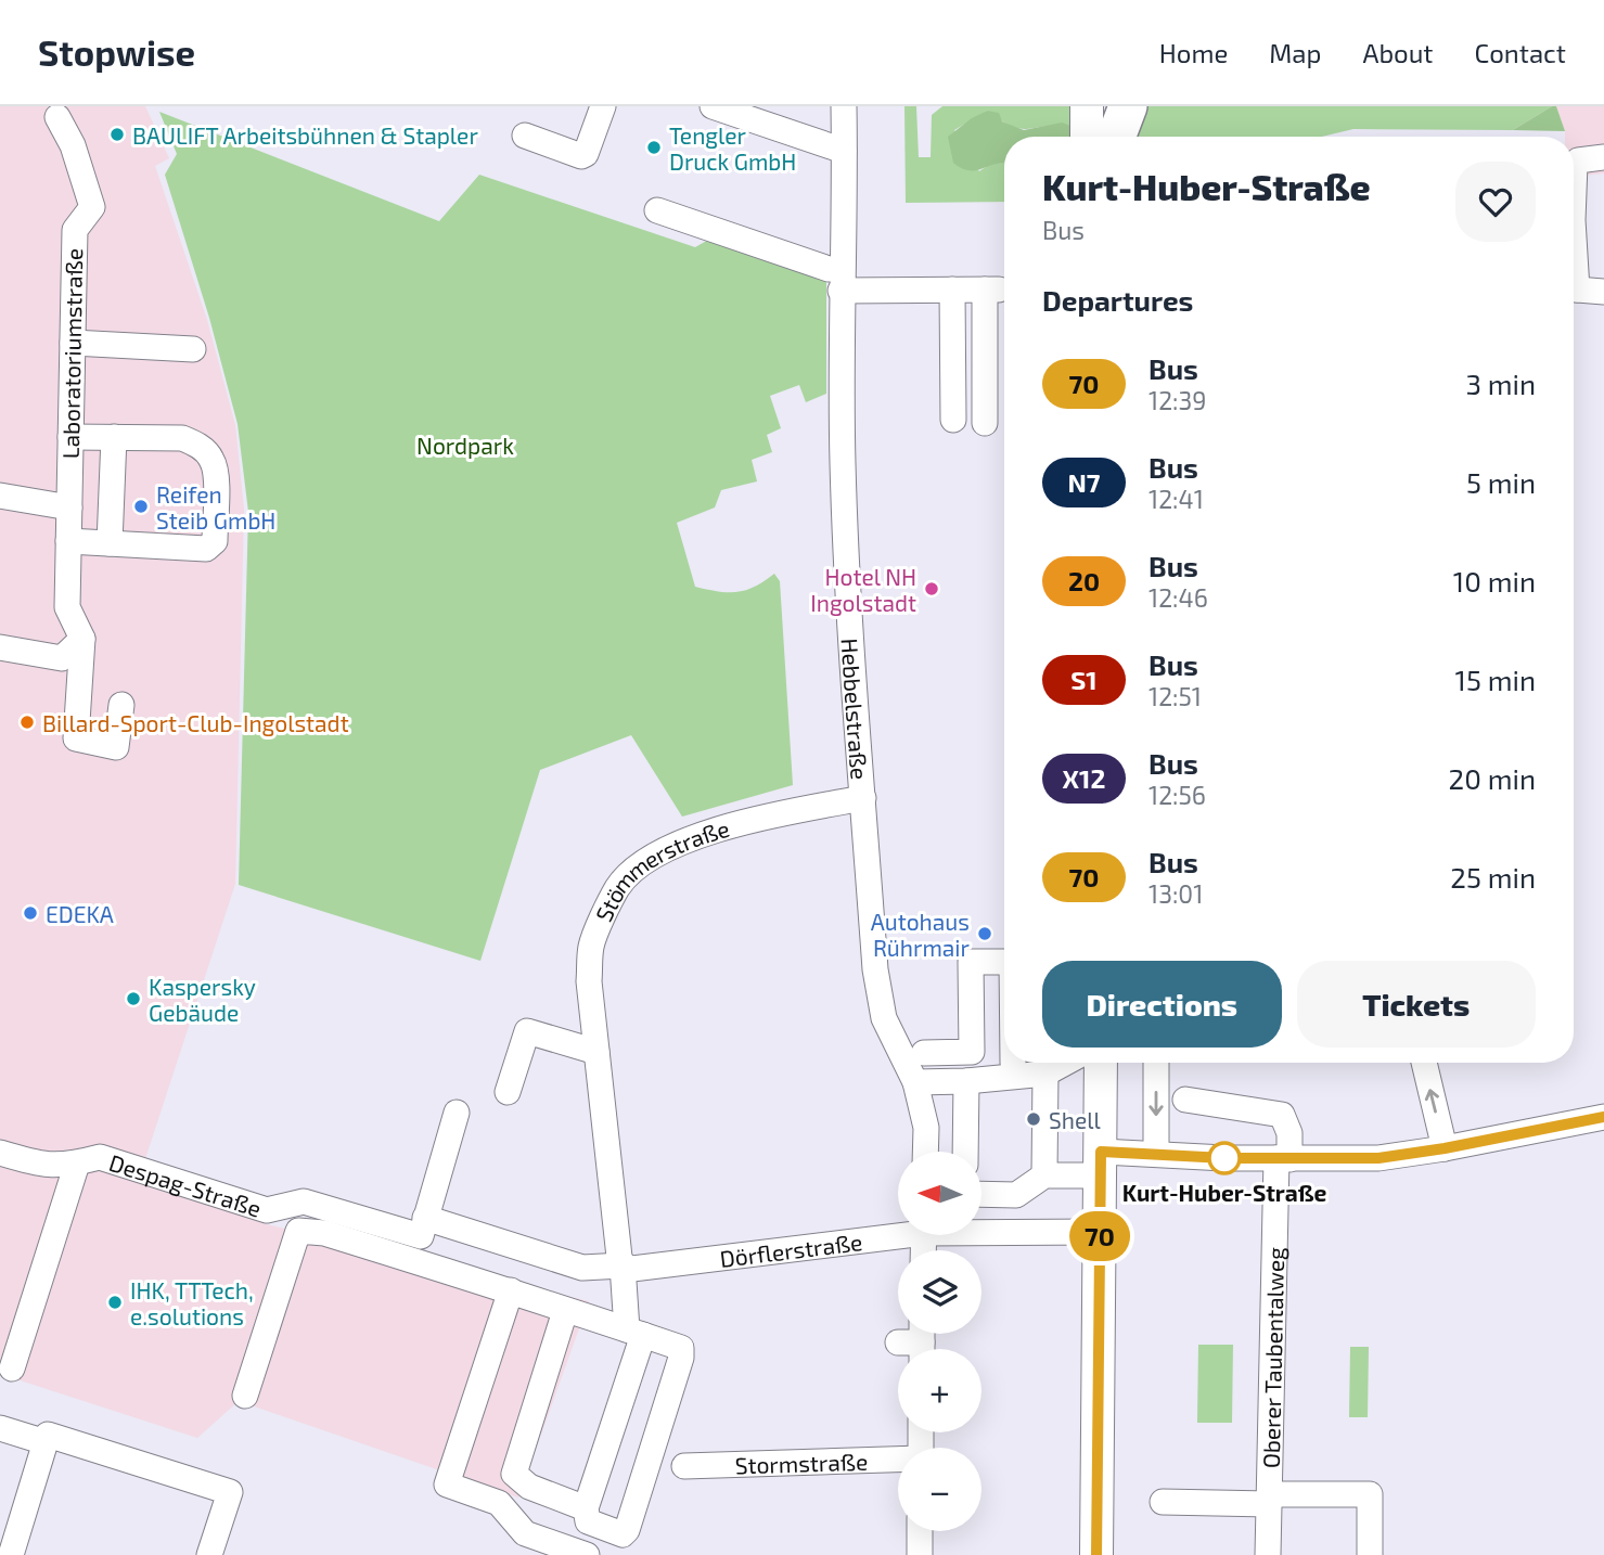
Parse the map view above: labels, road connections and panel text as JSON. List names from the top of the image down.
{
  "streets": {
    "street": [
      "Laboratoriumstraße",
      "Hebbelstraße",
      "Stömmerstraße",
      "Despag-Straße",
      "Dörflerstraße",
      "Oberer Taubentalweg",
      "Stormstraße"
    ]
  },
  "crossings": [
    ["Hebbelstraße", "Stömmerstraße"],
    ["Stömmerstraße", "Dörflerstraße"],
    ["Despag-Straße", "Dörflerstraße"]
  ],
  "parks": ["Nordpark"],
  "places": [
    "BAULIFT Arbeitsbühnen & Stapler",
    "Tengler Druck GmbH",
    "Reifen Steib GmbH",
    "Hotel NH Ingolstadt",
    "Billard-Sport-Club-Ingolstadt",
    "EDEKA",
    "Autohaus Rührmair",
    "Kaspersky Gebäude",
    "Shell",
    "Kurt-Huber-Straße",
    "IHK, TTTech, e.solutions"
  ],
  "lines": ["bus line 70"],
  "north": "left",
  "page": {
    "header": "Stopwise",
    "nav": [
      "Home",
      "Map",
      "About",
      "Contact"
    ],
    "on_map": "70",
    "heading": [
      ["Kurt-Huber-Straße", "Bus"],
      "Departures"
    ],
    "list": [
      {
        "mark": "70",
        "name": "Bus",
        "note": "12:39",
        "value": "3 min"
      },
      {
        "mark": "N7",
        "name": "Bus",
        "note": "12:41",
        "value": "5 min"
      },
      {
        "mark": "20",
        "name": "Bus",
        "note": "12:46",
        "value": "10 min"
      },
      {
        "mark": "S1",
        "name": "Bus",
        "note": "12:51",
        "value": "15 min"
      },
      {
        "mark": "X12",
        "name": "Bus",
        "note": "12:56",
        "value": "20 min"
      },
      {
        "mark": "70",
        "name": "Bus",
        "note": "13:01",
        "value": "25 min"
      }
    ],
    "buttons": ["Directions", "Tickets"],
    "map_buttons": ["+", "−"]
  }
}
